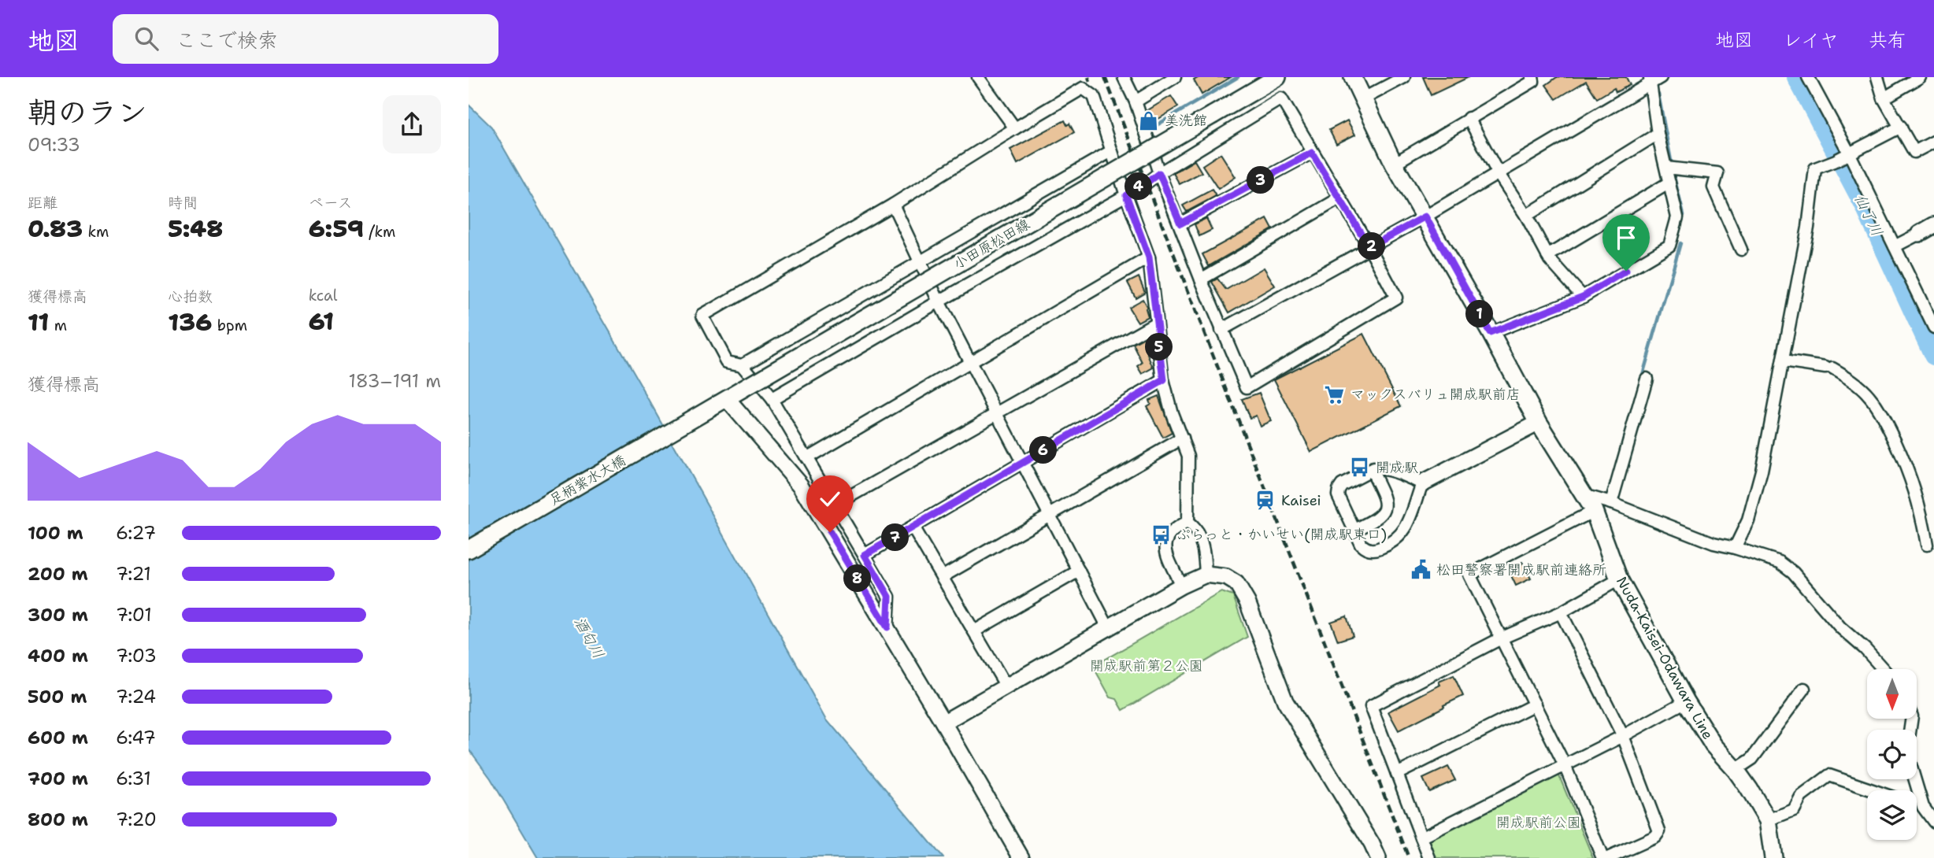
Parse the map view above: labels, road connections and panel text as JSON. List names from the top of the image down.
{
  "streets": {
    "main road": ["小田原松田線", "足柄紫水大橋", "Nuda-Kaisei-Odawara Line"]
  },
  "crossings": [
    ["小田原松田線", "足柄紫水大橋"]
  ],
  "water": ["仙了川", "酒匂川"],
  "parks": ["開成駅前第２公園", "開成駅前公園"],
  "places": {
    "shop": ["美洗館"],
    "supermarket": ["マックスバリュ開成駅前店"],
    "bus stop": ["開成駅", "ぷらっと・かいせい(開成駅東口)"],
    "station": ["Kaisei"],
    "public building": ["松田警察署開成駅前連絡所"]
  },
  "north": "bottom",
  "page": {
    "header": "地図",
    "search": "ここで検索",
    "nav": ["地図", "レイヤ", "共有"],
    "heading": ["朝のラン", "09:33"],
    "pins": [
      "3",
      "4",
      "2",
      "1",
      "5",
      "6",
      "7",
      "8"
    ],
    "stats": [
      ["距離", "0.83 km"],
      ["時間", "5:48"],
      ["ペース", "6:59 /km"],
      ["獲得標高", "11 m"],
      ["心拍数", "136 bpm"],
      ["kcal", "61"]
    ],
    "chart": ["獲得標高", "183–191 m"],
    "list": [
      {
        "name": "100 m",
        "note": "6:27"
      },
      {
        "name": "200 m",
        "note": "7:21"
      },
      {
        "name": "300 m",
        "note": "7:01"
      },
      {
        "name": "400 m",
        "note": "7:03"
      },
      {
        "name": "500 m",
        "note": "7:24"
      },
      {
        "name": "600 m",
        "note": "6:47"
      },
      {
        "name": "700 m",
        "note": "6:31"
      },
      {
        "name": "800 m",
        "note": "7:20"
      }
    ]
  }
}
